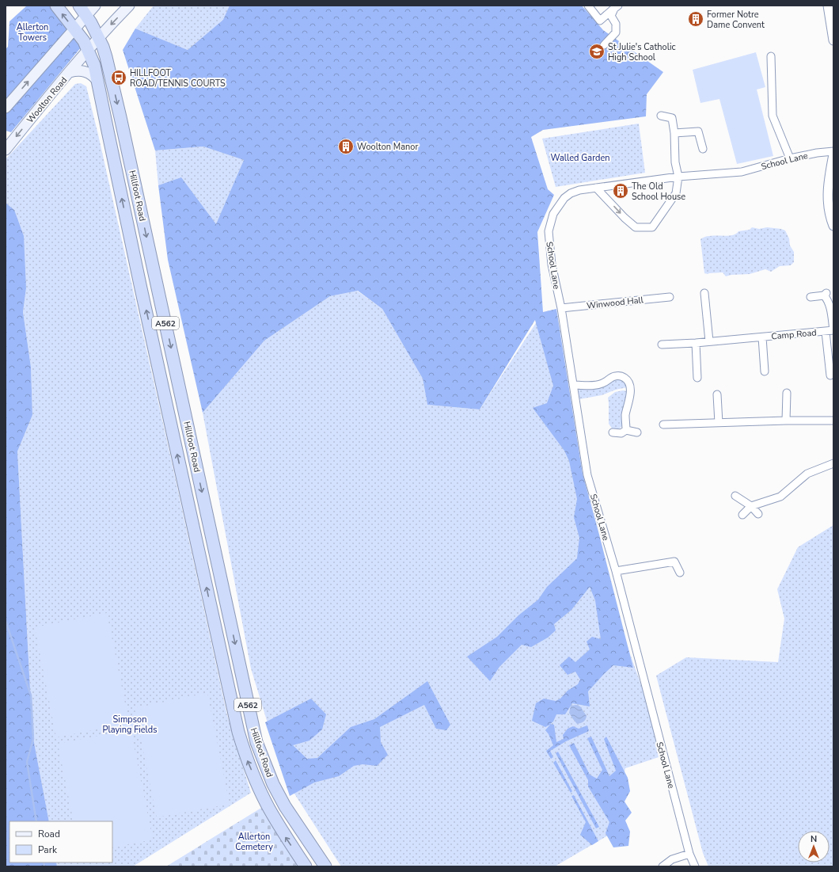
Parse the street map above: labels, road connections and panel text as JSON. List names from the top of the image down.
{
  "streets": {
    "highway": ["Hillfoot Road", "A562"],
    "main road": ["Woolton Road"],
    "street": ["School Lane", "Winwood Hall", "Camp Road"]
  },
  "crossings": [
    ["Woolton Road", "Hillfoot Road"],
    ["Woolton Road", "A562"],
    ["School Lane", "Winwood Hall"],
    ["Hillfoot Road", "A562"]
  ],
  "parks": [
    "Allerton Towers",
    "Walled Garden",
    "Simpson Playing Fields",
    "Allerton Cemetery"
  ],
  "places": {
    "building": ["Former Notre Dame Convent", "Woolton Manor", "The Old School House"],
    "school or university": ["St Julie's Catholic High School"],
    "bus stop": ["HILLFOOT ROAD/TENNIS COURTS"]
  },
  "legend": ["Road", "Park"],
  "north": "top"
}
